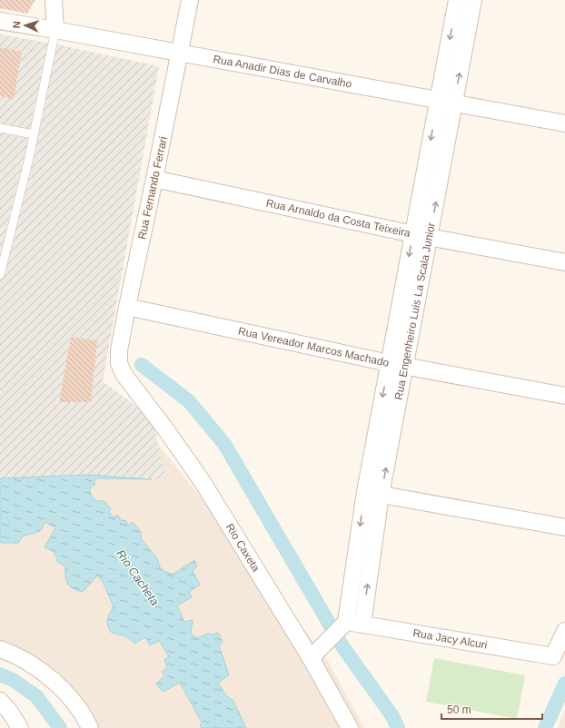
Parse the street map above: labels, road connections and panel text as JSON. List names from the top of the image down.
{
  "streets": {
    "street": [
      "Rua Anadir Dias de Carvalho",
      "Rua Fernando Ferrari",
      "Rua Arnaldo da Costa Teixeira",
      "Rua Engenheiro Luis La Scala Junior",
      "Rua Vereador Marcos Machado",
      "Rio Caxeta",
      "Rua Jacy Alcuri"
    ]
  },
  "crossings": [
    ["Rua Anadir Dias de Carvalho", "Rua Fernando Ferrari"],
    ["Rua Anadir Dias de Carvalho", "Rua Engenheiro Luis La Scala Junior"],
    ["Rua Fernando Ferrari", "Rua Arnaldo da Costa Teixeira"],
    ["Rua Fernando Ferrari", "Rua Vereador Marcos Machado"],
    ["Rua Fernando Ferrari", "Rio Caxeta"],
    ["Rua Arnaldo da Costa Teixeira", "Rua Engenheiro Luis La Scala Junior"],
    ["Rua Engenheiro Luis La Scala Junior", "Rua Vereador Marcos Machado"],
    ["Rua Engenheiro Luis La Scala Junior", "Rua Jacy Alcuri"]
  ],
  "water": ["Rio Cacheta"],
  "scale_bar": "50 m",
  "north": "left"
}
